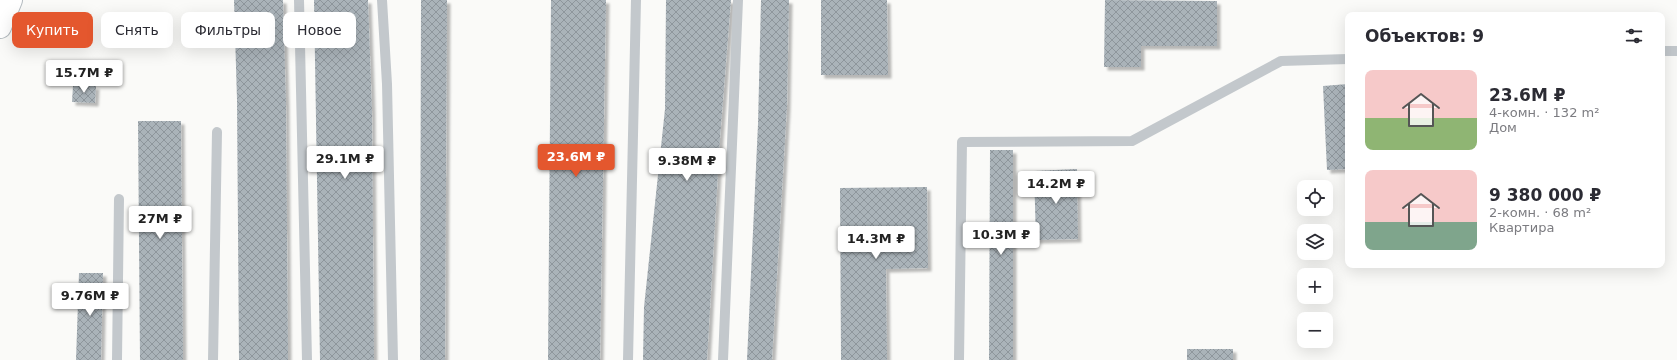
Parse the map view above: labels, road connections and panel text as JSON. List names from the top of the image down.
{
  "page": {
    "chip": [
      "Купить",
      "Снять",
      "Фильтры",
      "Новое"
    ],
    "heading": "Объектов: 9",
    "price": [
      "15.7M ₽",
      "23.6M ₽",
      "29.1M ₽",
      "9.38M ₽",
      "14.2M ₽",
      "27M ₽",
      "10.3M ₽",
      "14.3M ₽",
      "9.76M ₽"
    ],
    "list": [
      {
        "name": "23.6M ₽",
        "note": "4-комн. · 132 m² · Дом"
      },
      {
        "name": "9 380 000 ₽",
        "note": "2-комн. · 68 m² · Квартира"
      }
    ],
    "map_buttons": ["+", "−"]
  }
}
